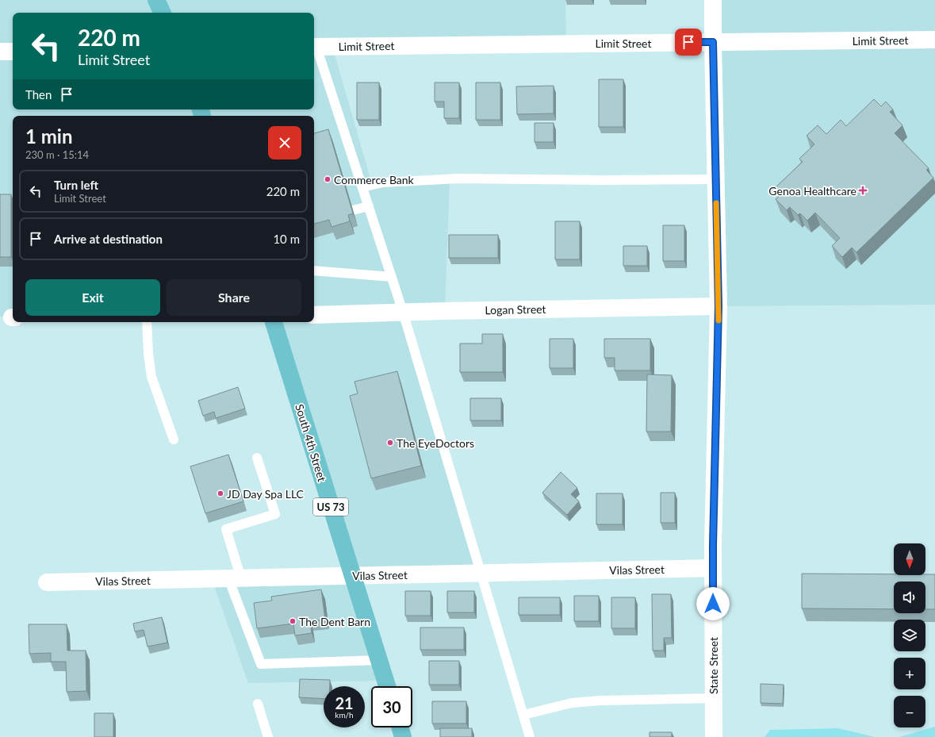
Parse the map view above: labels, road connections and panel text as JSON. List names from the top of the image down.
{
  "streets": {
    "highway": ["South 4th Street", "US 73"],
    "street": [
      "Limit Street",
      "Logan Street",
      "Vilas Street",
      "State Street"
    ]
  },
  "crossings": [
    ["Limit Street", "State Street"],
    ["Logan Street", "State Street"],
    ["South 4th Street", "Vilas Street"],
    ["Vilas Street", "State Street"]
  ],
  "places": {
    "other": [
      "Commerce Bank",
      "The EyeDoctors",
      "JD Day Spa LLC",
      "The Dent Barn"
    ],
    "health": ["Genoa Healthcare"]
  },
  "north": "bottom",
  "page": {
    "turn": ["220 m", "Limit Street"],
    "then": "Then",
    "heading": ["1 min", "230 m · 15:14"],
    "list": [
      {
        "name": "Turn left",
        "note": "Limit Street",
        "value": "220 m"
      },
      {
        "name": "Arrive at destination",
        "value": "10 m"
      }
    ],
    "buttons": ["Exit", "Share"],
    "map_buttons": ["+", "−"],
    "speed": "21 km/h",
    "limit": "30"
  }
}
